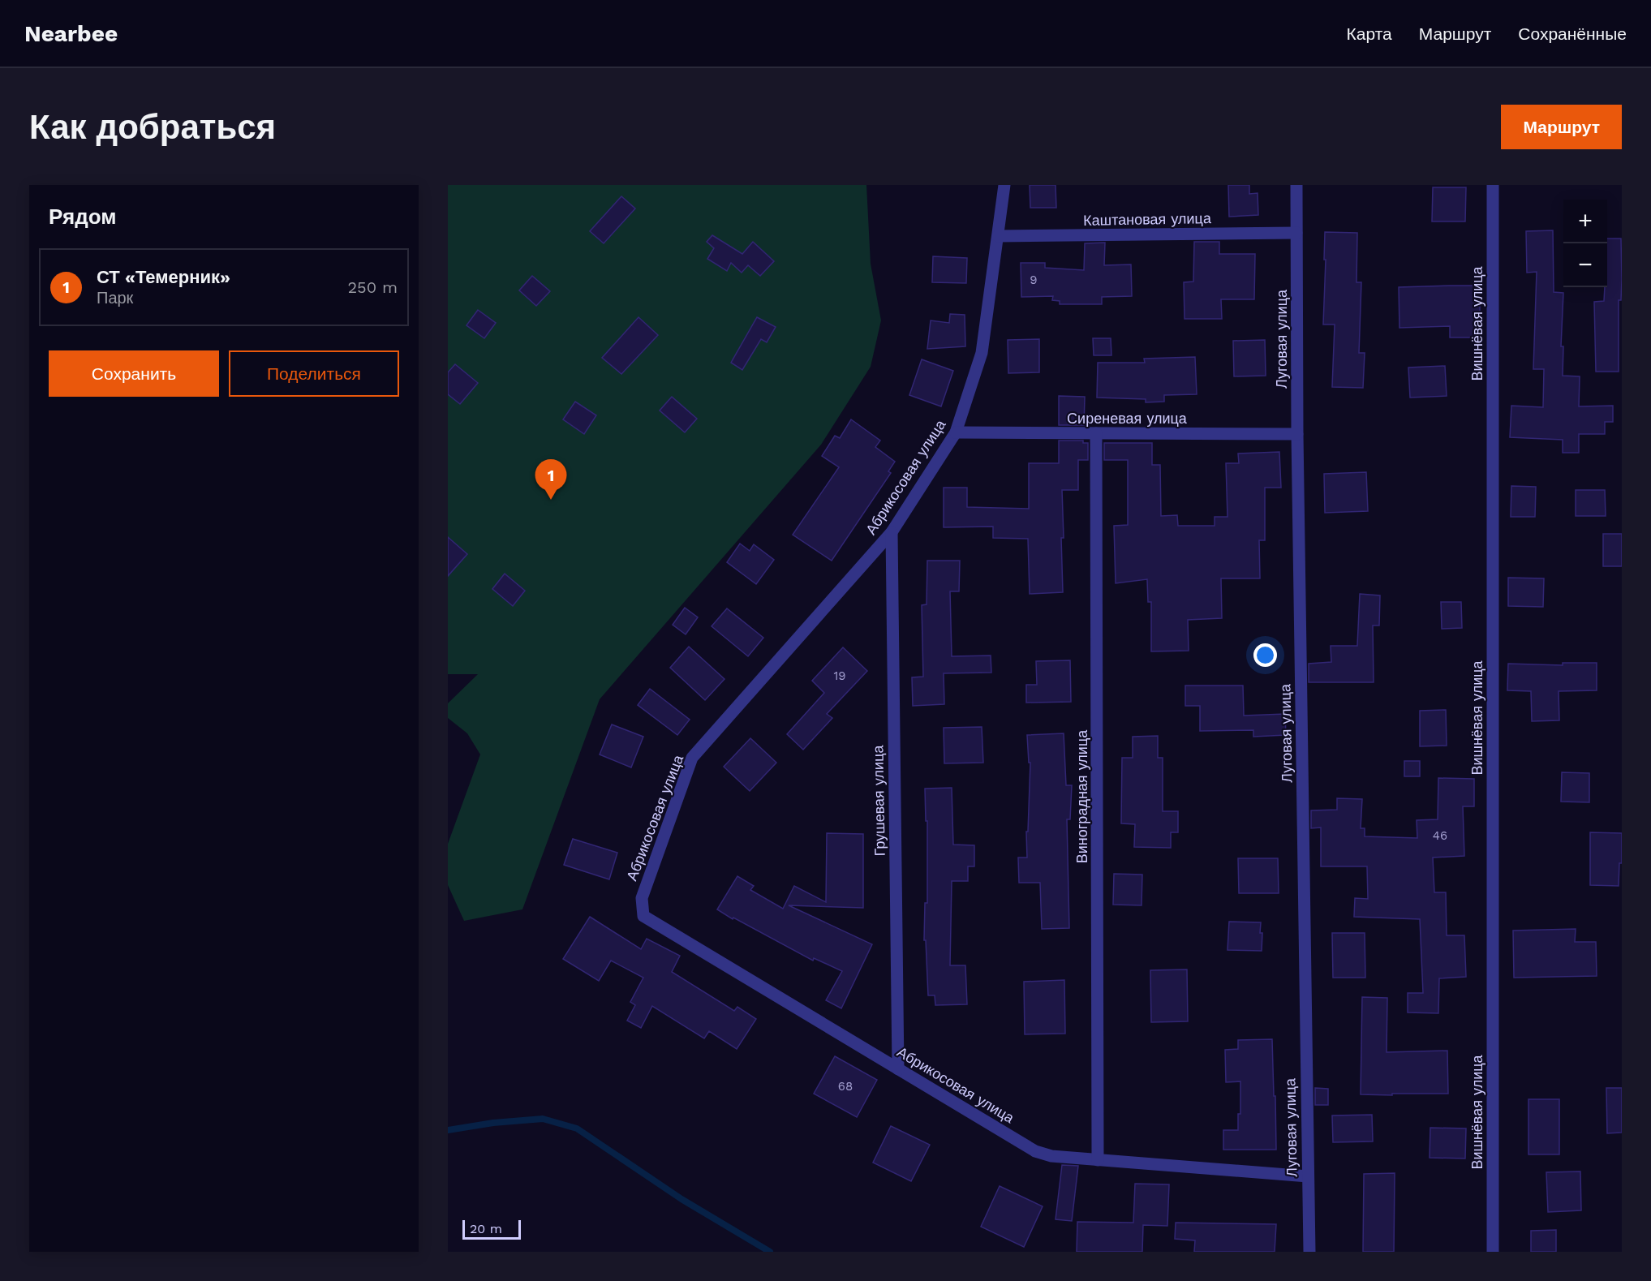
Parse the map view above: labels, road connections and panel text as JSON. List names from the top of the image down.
{
  "streets": {
    "street": [
      "Каштановая улица",
      "Вишнёвая улица",
      "Луговая улица",
      "Сиреневая улица",
      "Абрикосовая улица",
      "Виноградная улица",
      "Грушевая улица"
    ]
  },
  "crossings": [
    ["Каштановая улица", "Луговая улица"],
    ["Каштановая улица", "Абрикосовая улица"],
    ["Луговая улица", "Сиреневая улица"],
    ["Луговая улица", "Абрикосовая улица"],
    ["Сиреневая улица", "Абрикосовая улица"],
    ["Сиреневая улица", "Виноградная улица"],
    ["Абрикосовая улица", "Виноградная улица"],
    ["Абрикосовая улица", "Грушевая улица"]
  ],
  "house_numbers": [
    "9",
    "19",
    "46",
    "68"
  ],
  "scale_bar": "20 m",
  "page": {
    "header": "Nearbee",
    "nav": ["Карта", "Маршрут", "Сохранённые"],
    "buttons": [
      "Маршрут",
      ["Сохранить", "Поделиться"]
    ],
    "title": "Как добраться",
    "heading": "Рядом",
    "map_buttons": ["+", "−"],
    "list": [
      {
        "mark": "1",
        "name": "СТ «Темерник»",
        "note": "Парк",
        "value": "250 m"
      }
    ],
    "pins": "1",
    "scale": "20 m"
  }
}
